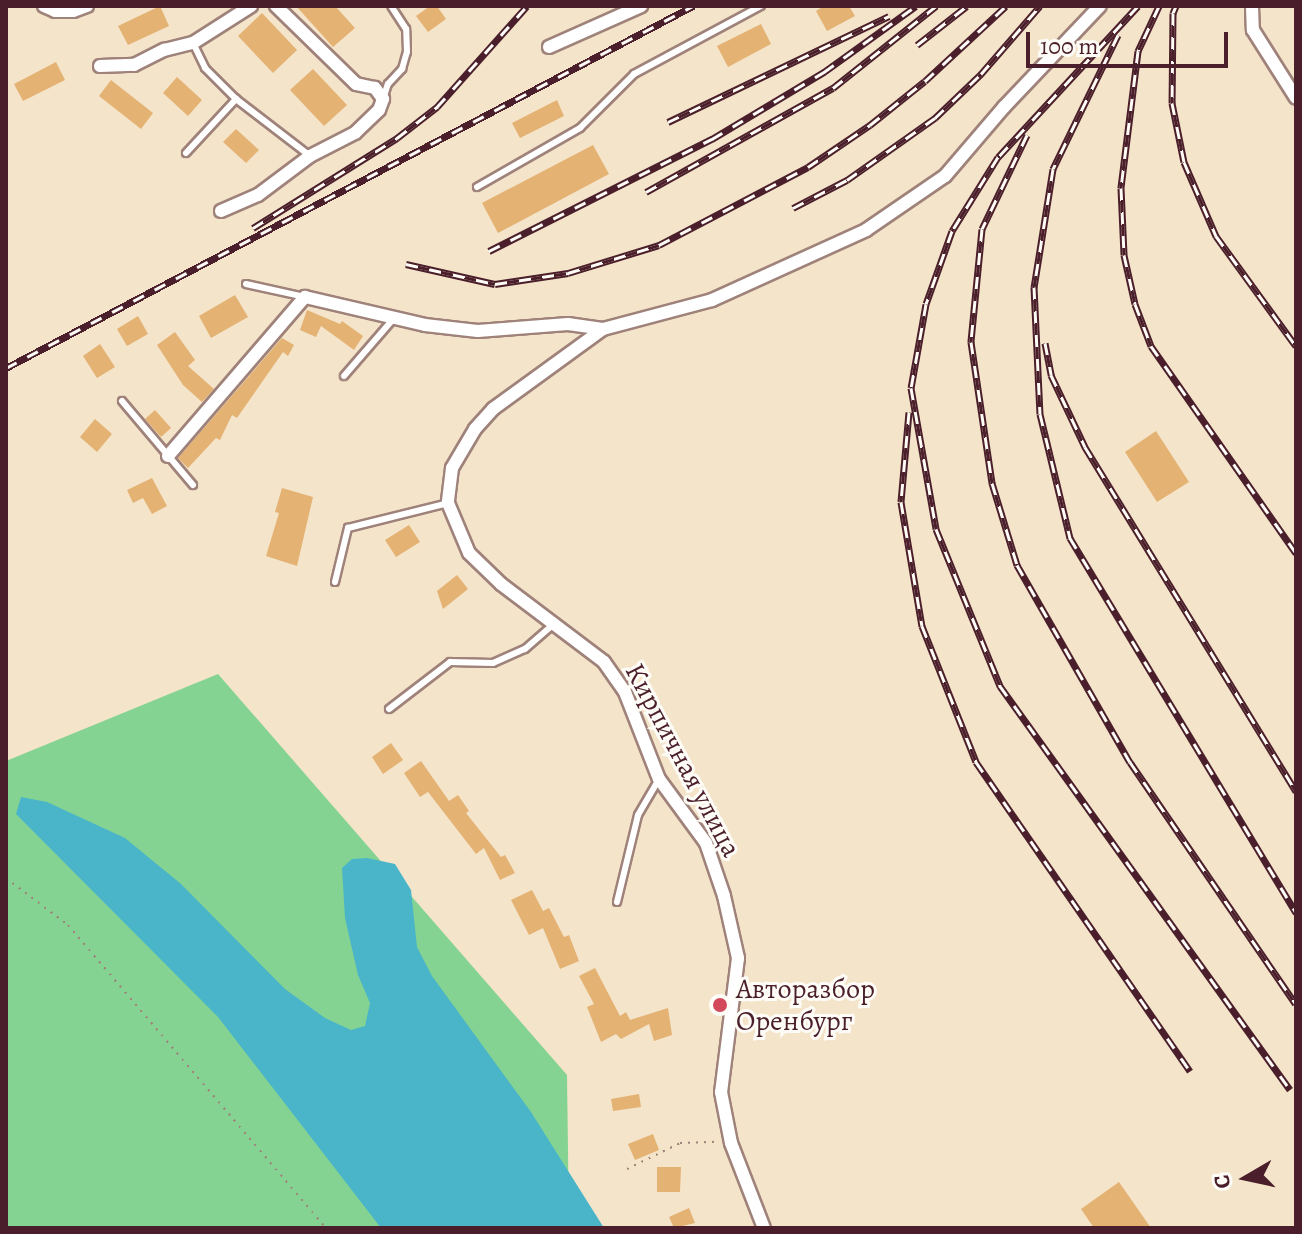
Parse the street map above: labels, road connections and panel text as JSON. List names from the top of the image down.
{
  "streets": {
    "street": ["Кирпичная улица"]
  },
  "places": ["Авторазбор Оренбург"],
  "scale_bar": "100 m",
  "north": "left"
}
